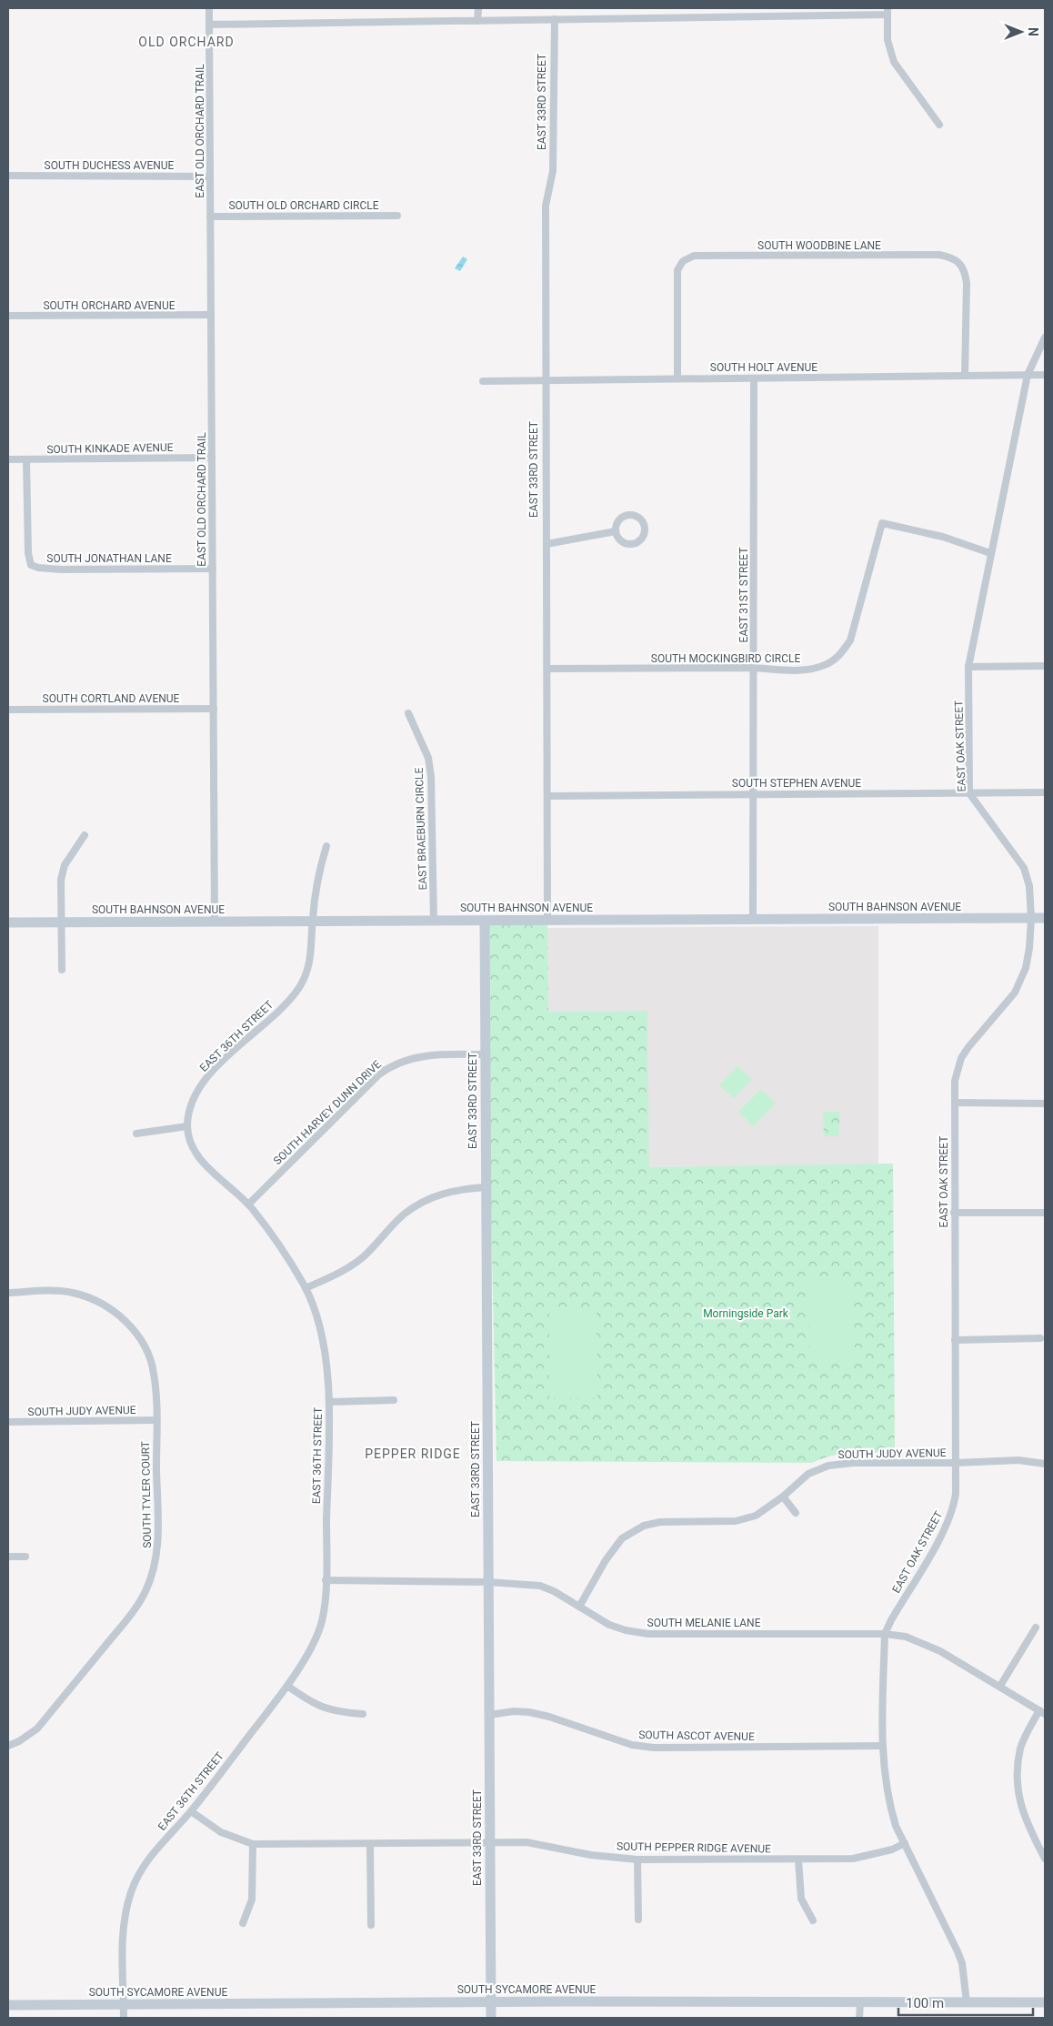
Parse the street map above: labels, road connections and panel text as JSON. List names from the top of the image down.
{
  "streets": {
    "street": [
      "EAST 33RD STREET",
      "EAST OLD ORCHARD TRAIL",
      "SOUTH DUCHESS AVENUE",
      "SOUTH OLD ORCHARD CIRCLE",
      "SOUTH WOODBINE LANE",
      "SOUTH ORCHARD AVENUE",
      "SOUTH HOLT AVENUE",
      "SOUTH KINKADE AVENUE",
      "SOUTH JONATHAN LANE",
      "EAST 31ST STREET",
      "SOUTH MOCKINGBIRD CIRCLE",
      "SOUTH CORTLAND AVENUE",
      "EAST OAK STREET",
      "SOUTH STEPHEN AVENUE",
      "EAST BRAEBURN CIRCLE",
      "SOUTH BAHNSON AVENUE",
      "EAST 36TH STREET",
      "SOUTH HARVEY DUNN DRIVE",
      "SOUTH JUDY AVENUE",
      "SOUTH TYLER COURT",
      "SOUTH MELANIE LANE",
      "SOUTH ASCOT AVENUE",
      "SOUTH PEPPER RIDGE AVENUE",
      "SOUTH SYCAMORE AVENUE"
    ]
  },
  "crossings": [
    ["EAST 33RD STREET", "SOUTH HOLT AVENUE"],
    ["EAST 33RD STREET", "SOUTH MOCKINGBIRD CIRCLE"],
    ["EAST 33RD STREET", "SOUTH STEPHEN AVENUE"],
    ["EAST 33RD STREET", "SOUTH BAHNSON AVENUE"],
    ["EAST 33RD STREET", "SOUTH HARVEY DUNN DRIVE"],
    ["EAST 33RD STREET", "SOUTH MELANIE LANE"],
    ["EAST 33RD STREET", "SOUTH ASCOT AVENUE"],
    ["EAST 33RD STREET", "SOUTH PEPPER RIDGE AVENUE"],
    ["EAST 33RD STREET", "SOUTH SYCAMORE AVENUE"],
    ["EAST OLD ORCHARD TRAIL", "SOUTH DUCHESS AVENUE"],
    ["EAST OLD ORCHARD TRAIL", "SOUTH OLD ORCHARD CIRCLE"],
    ["EAST OLD ORCHARD TRAIL", "SOUTH ORCHARD AVENUE"],
    ["EAST OLD ORCHARD TRAIL", "SOUTH KINKADE AVENUE"],
    ["EAST OLD ORCHARD TRAIL", "SOUTH JONATHAN LANE"],
    ["EAST OLD ORCHARD TRAIL", "SOUTH CORTLAND AVENUE"],
    ["EAST OLD ORCHARD TRAIL", "SOUTH BAHNSON AVENUE"],
    ["SOUTH WOODBINE LANE", "SOUTH HOLT AVENUE"],
    ["SOUTH HOLT AVENUE", "EAST 31ST STREET"],
    ["SOUTH HOLT AVENUE", "EAST OAK STREET"],
    ["SOUTH KINKADE AVENUE", "SOUTH JONATHAN LANE"],
    ["EAST 31ST STREET", "SOUTH MOCKINGBIRD CIRCLE"],
    ["EAST 31ST STREET", "SOUTH STEPHEN AVENUE"],
    ["EAST 31ST STREET", "SOUTH BAHNSON AVENUE"],
    ["SOUTH MOCKINGBIRD CIRCLE", "EAST OAK STREET"],
    ["EAST OAK STREET", "SOUTH STEPHEN AVENUE"],
    ["EAST OAK STREET", "SOUTH BAHNSON AVENUE"],
    ["EAST OAK STREET", "SOUTH JUDY AVENUE"],
    ["EAST OAK STREET", "SOUTH MELANIE LANE"],
    ["EAST OAK STREET", "SOUTH ASCOT AVENUE"],
    ["EAST OAK STREET", "SOUTH PEPPER RIDGE AVENUE"],
    ["EAST OAK STREET", "SOUTH SYCAMORE AVENUE"],
    ["EAST BRAEBURN CIRCLE", "SOUTH BAHNSON AVENUE"],
    ["SOUTH BAHNSON AVENUE", "EAST 36TH STREET"],
    ["EAST 36TH STREET", "SOUTH HARVEY DUNN DRIVE"],
    ["EAST 36TH STREET", "SOUTH MELANIE LANE"],
    ["EAST 36TH STREET", "SOUTH PEPPER RIDGE AVENUE"],
    ["EAST 36TH STREET", "SOUTH SYCAMORE AVENUE"],
    ["SOUTH JUDY AVENUE", "SOUTH TYLER COURT"],
    ["SOUTH JUDY AVENUE", "SOUTH MELANIE LANE"]
  ],
  "districts": ["OLD ORCHARD", "PEPPER RIDGE"],
  "parks": ["Morningside Park"],
  "scale_bar": "100 m",
  "north": "right"
}
